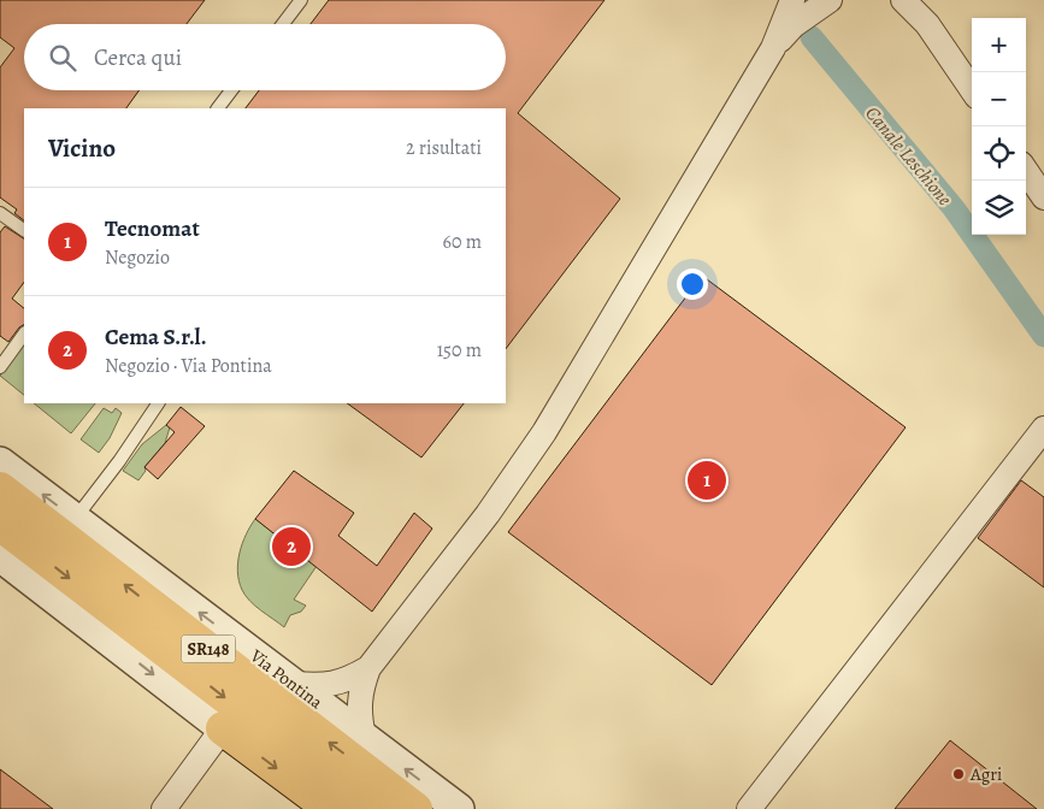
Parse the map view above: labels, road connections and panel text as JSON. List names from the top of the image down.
{
  "streets": {
    "highway": ["SR148"],
    "street": ["Via Pontina"]
  },
  "water": ["Canale Leschione"],
  "places": ["Agri"],
  "page": {
    "map_buttons": ["+", "−"],
    "search": "Cerca qui",
    "heading": ["Vicino", "2 risultati"],
    "list": [
      {
        "mark": "1",
        "name": "Tecnomat",
        "note": "Negozio",
        "value": "60 m"
      },
      {
        "mark": "2",
        "name": "Cema S.r.l.",
        "note": "Negozio · Via Pontina",
        "value": "150 m"
      }
    ],
    "pins": ["1", "2"]
  }
}
